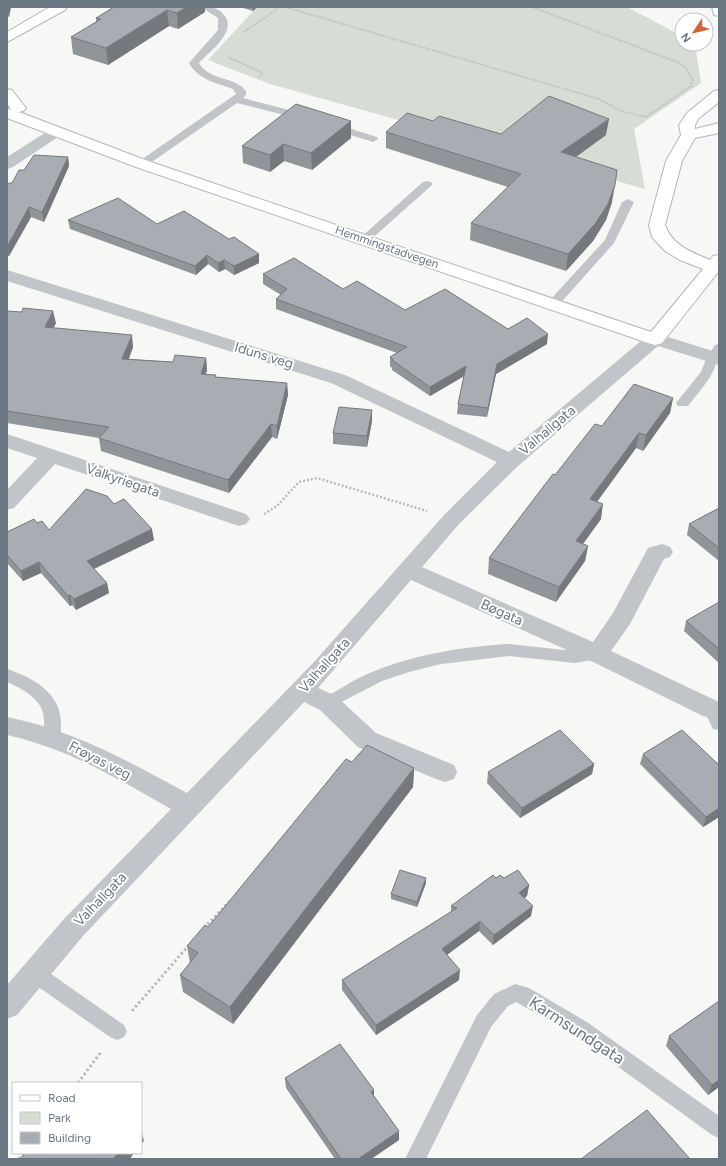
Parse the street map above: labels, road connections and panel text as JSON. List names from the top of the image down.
{
  "streets": {
    "main road": ["Hemmingstadvegen"],
    "street": [
      "Iduns veg",
      "Valhallgata",
      "Valkyriegata",
      "Bøgata",
      "Frøyas veg"
    ],
    "lane": ["Karmsundgata"]
  },
  "crossings": [
    ["Hemmingstadvegen", "Valhallgata"],
    ["Iduns veg", "Valhallgata"],
    ["Valhallgata", "Bøgata"],
    ["Valhallgata", "Frøyas veg"]
  ],
  "legend": ["Road", "Park", "Building"],
  "north": "bottom left"
}
